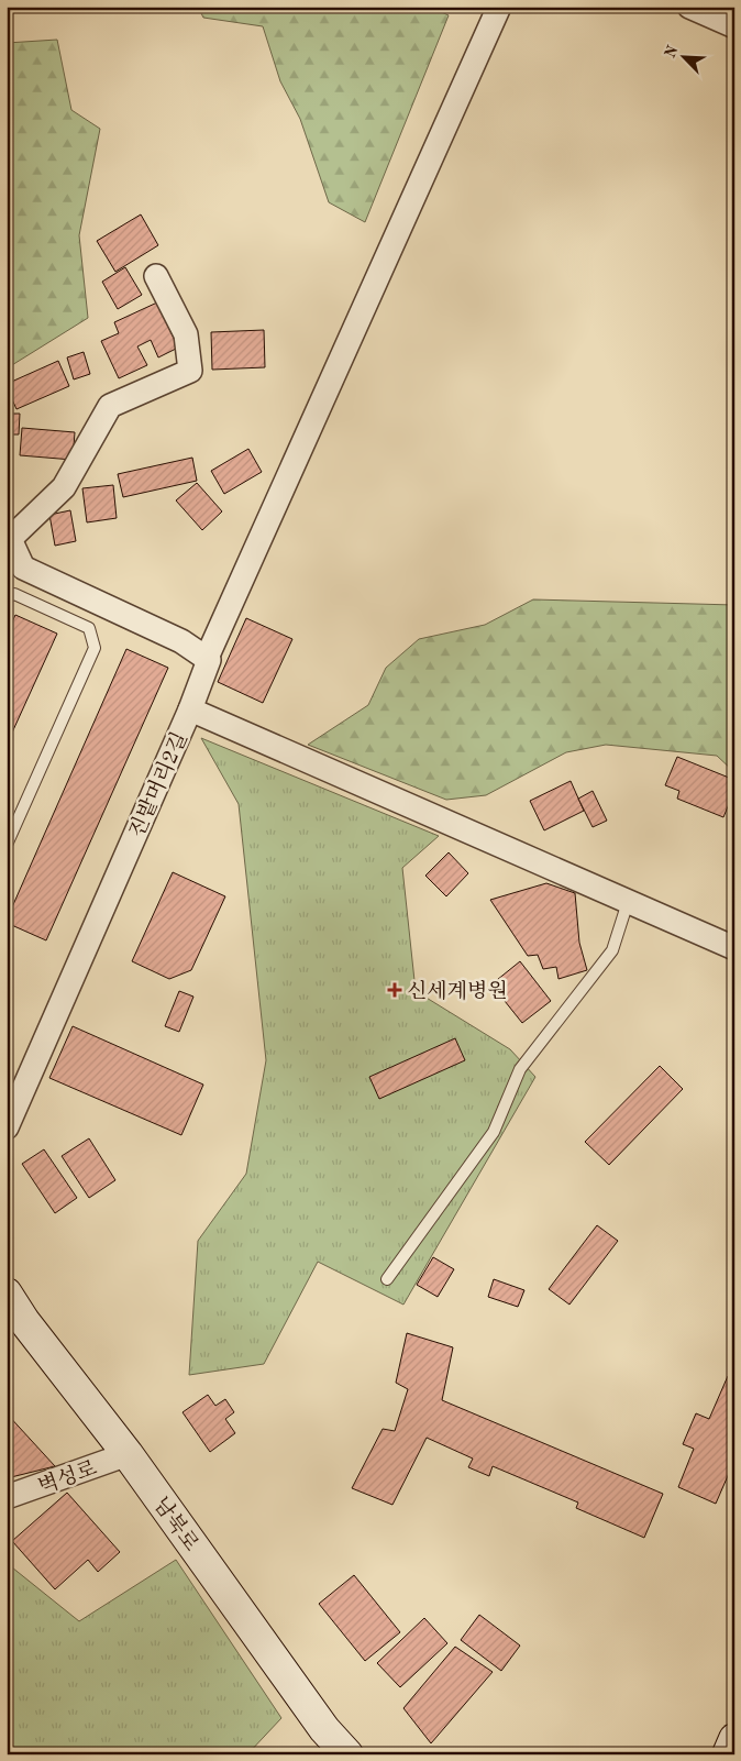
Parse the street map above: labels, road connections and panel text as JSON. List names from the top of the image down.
{
  "streets": {
    "main road": ["남북로"],
    "street": ["진밭머리2길", "벽성로"]
  },
  "crossings": [
    ["벽성로", "남북로"]
  ],
  "places": {
    "health": ["신세계병원"]
  },
  "north": "top left"
}
